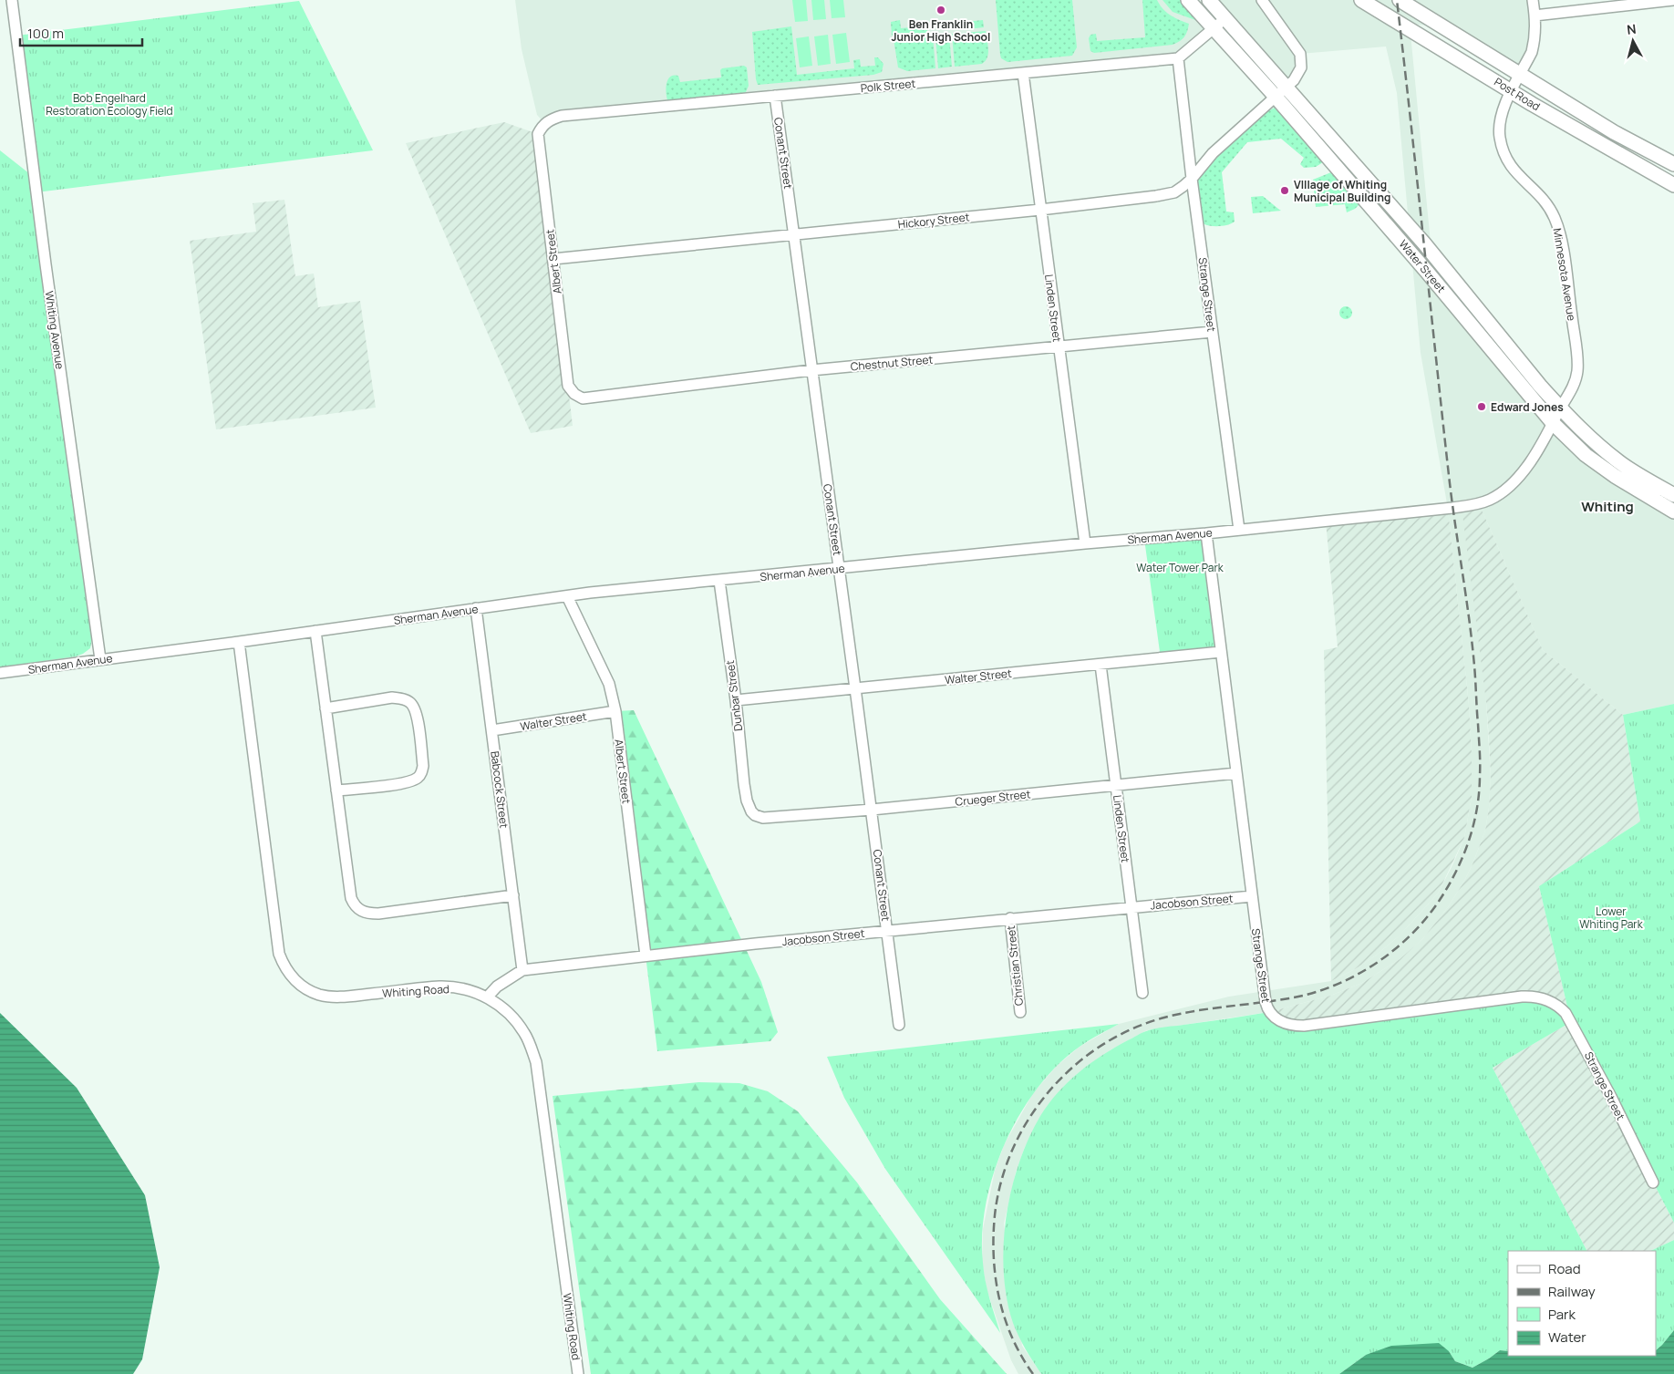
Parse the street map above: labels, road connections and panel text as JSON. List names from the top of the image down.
{
  "streets": {
    "main road": ["Post Road", "Water Street"],
    "street": [
      "Polk Street",
      "Conant Street",
      "Hickory Street",
      "Albert Street",
      "Minnesota Avenue",
      "Strange Street",
      "Linden Street",
      "Whiting Avenue",
      "Chestnut Street",
      "Sherman Avenue",
      "Walter Street",
      "Dunbar Street",
      "Babcock Street",
      "Crueger Street",
      "Jacobson Street",
      "Christian Street",
      "Whiting Road"
    ]
  },
  "crossings": [
    ["Polk Street", "Conant Street"],
    ["Polk Street", "Albert Street"],
    ["Polk Street", "Strange Street"],
    ["Polk Street", "Linden Street"],
    ["Post Road", "Minnesota Avenue"],
    ["Conant Street", "Hickory Street"],
    ["Conant Street", "Chestnut Street"],
    ["Conant Street", "Sherman Avenue"],
    ["Conant Street", "Walter Street"],
    ["Conant Street", "Crueger Street"],
    ["Conant Street", "Jacobson Street"],
    ["Hickory Street", "Albert Street"],
    ["Hickory Street", "Water Street"],
    ["Hickory Street", "Strange Street"],
    ["Hickory Street", "Linden Street"],
    ["Albert Street", "Chestnut Street"],
    ["Albert Street", "Sherman Avenue"],
    ["Albert Street", "Walter Street"],
    ["Albert Street", "Jacobson Street"],
    ["Water Street", "Minnesota Avenue"],
    ["Water Street", "Sherman Avenue"],
    ["Minnesota Avenue", "Sherman Avenue"],
    ["Strange Street", "Chestnut Street"],
    ["Strange Street", "Sherman Avenue"],
    ["Strange Street", "Walter Street"],
    ["Strange Street", "Crueger Street"],
    ["Strange Street", "Jacobson Street"],
    ["Linden Street", "Chestnut Street"],
    ["Linden Street", "Sherman Avenue"],
    ["Linden Street", "Walter Street"],
    ["Linden Street", "Crueger Street"],
    ["Linden Street", "Jacobson Street"],
    ["Whiting Avenue", "Sherman Avenue"],
    ["Sherman Avenue", "Dunbar Street"],
    ["Sherman Avenue", "Babcock Street"],
    ["Sherman Avenue", "Whiting Road"],
    ["Walter Street", "Dunbar Street"],
    ["Walter Street", "Babcock Street"],
    ["Dunbar Street", "Crueger Street"],
    ["Babcock Street", "Jacobson Street"],
    ["Jacobson Street", "Christian Street"],
    ["Jacobson Street", "Whiting Road"]
  ],
  "districts": ["Whiting"],
  "parks": ["Bob Engelhard Restoration Ecology Field", "Water Tower Park", "Lower Whiting Park"],
  "places": ["Ben Franklin Junior High School", "VIllage of Whiting Municipal Building", "Edward Jones"],
  "legend": [
    "Road",
    "Railway",
    "Park",
    "Water"
  ],
  "scale_bar": "100 m",
  "north": "top"
}
